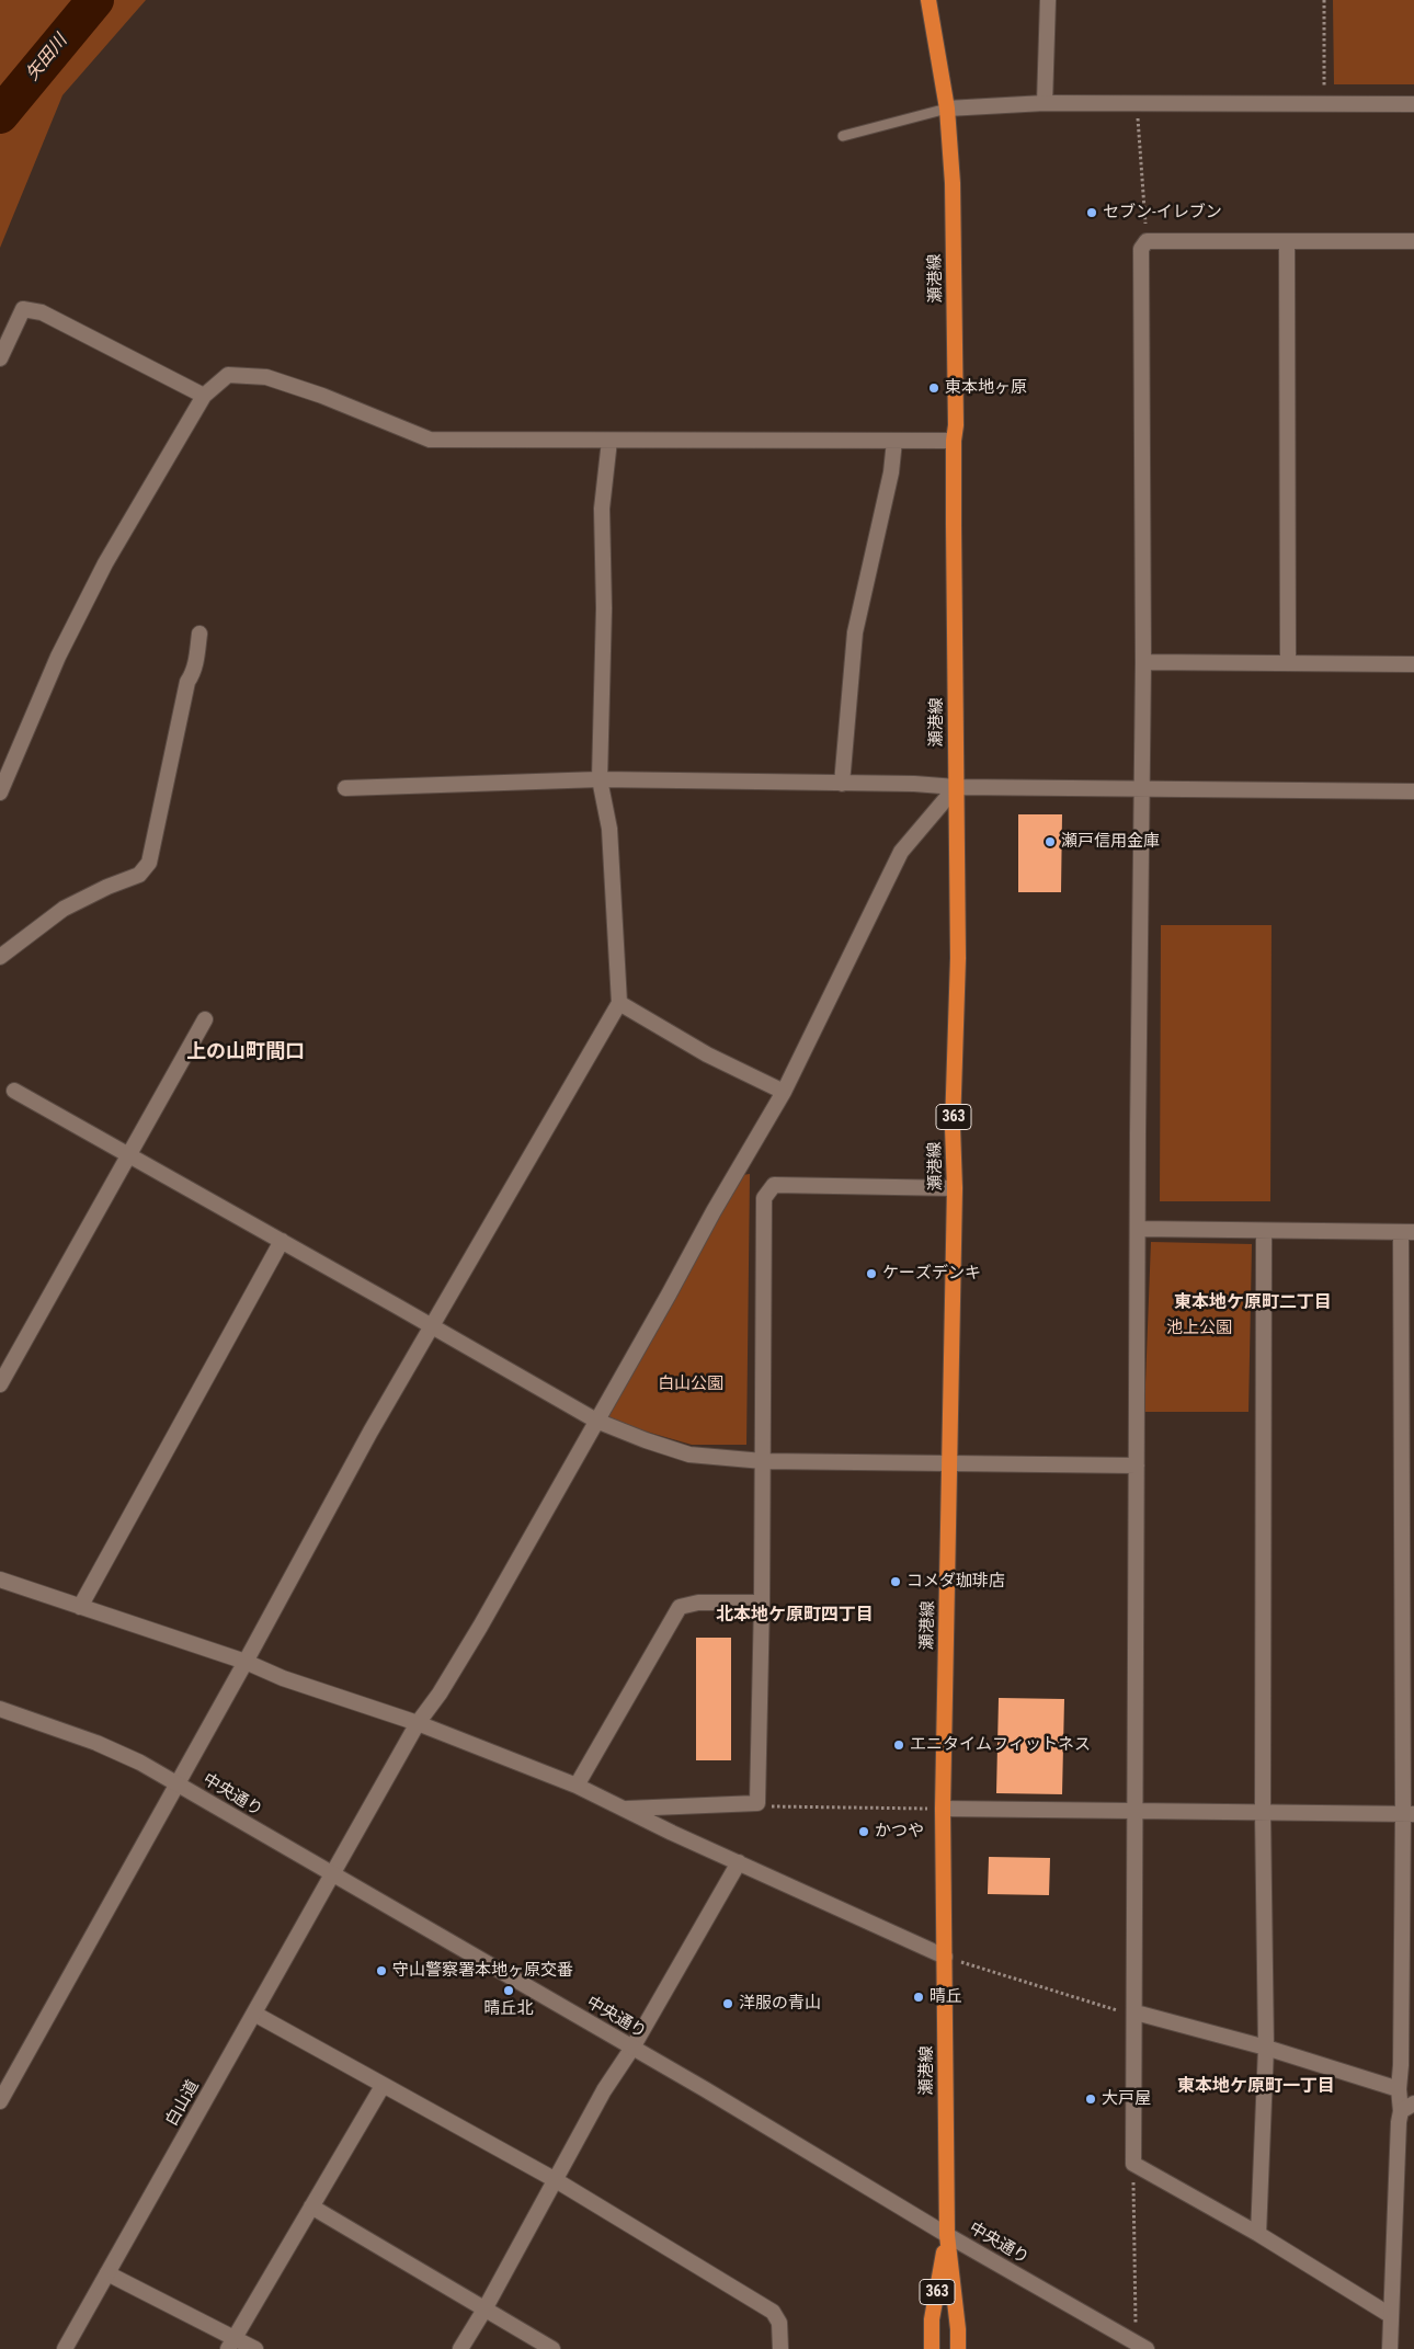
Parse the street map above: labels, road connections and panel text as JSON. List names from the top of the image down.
{
  "streets": {
    "highway": ["瀬港線", "363"],
    "street": ["中央通り", "白山道"]
  },
  "crossings": [
    ["瀬港線", "中央通り"],
    ["瀬港線", "白山道"],
    ["中央通り", "白山道"]
  ],
  "districts": [
    "上の山町間口",
    "東本地ケ原町二丁目",
    "北本地ケ原町四丁目",
    "東本地ケ原町一丁目"
  ],
  "water": ["矢田川"],
  "parks": ["池上公園", "白山公園"],
  "places": [
    "セブン-イレブン",
    "東本地ヶ原",
    "瀬戸信用金庫",
    "ケーズデンキ",
    "コメダ珈琲店",
    "エニタイムフィットネス",
    "かつや",
    "守山警察署本地ヶ原交番",
    "晴丘北",
    "晴丘",
    "洋服の青山",
    "大戸屋"
  ]
}
